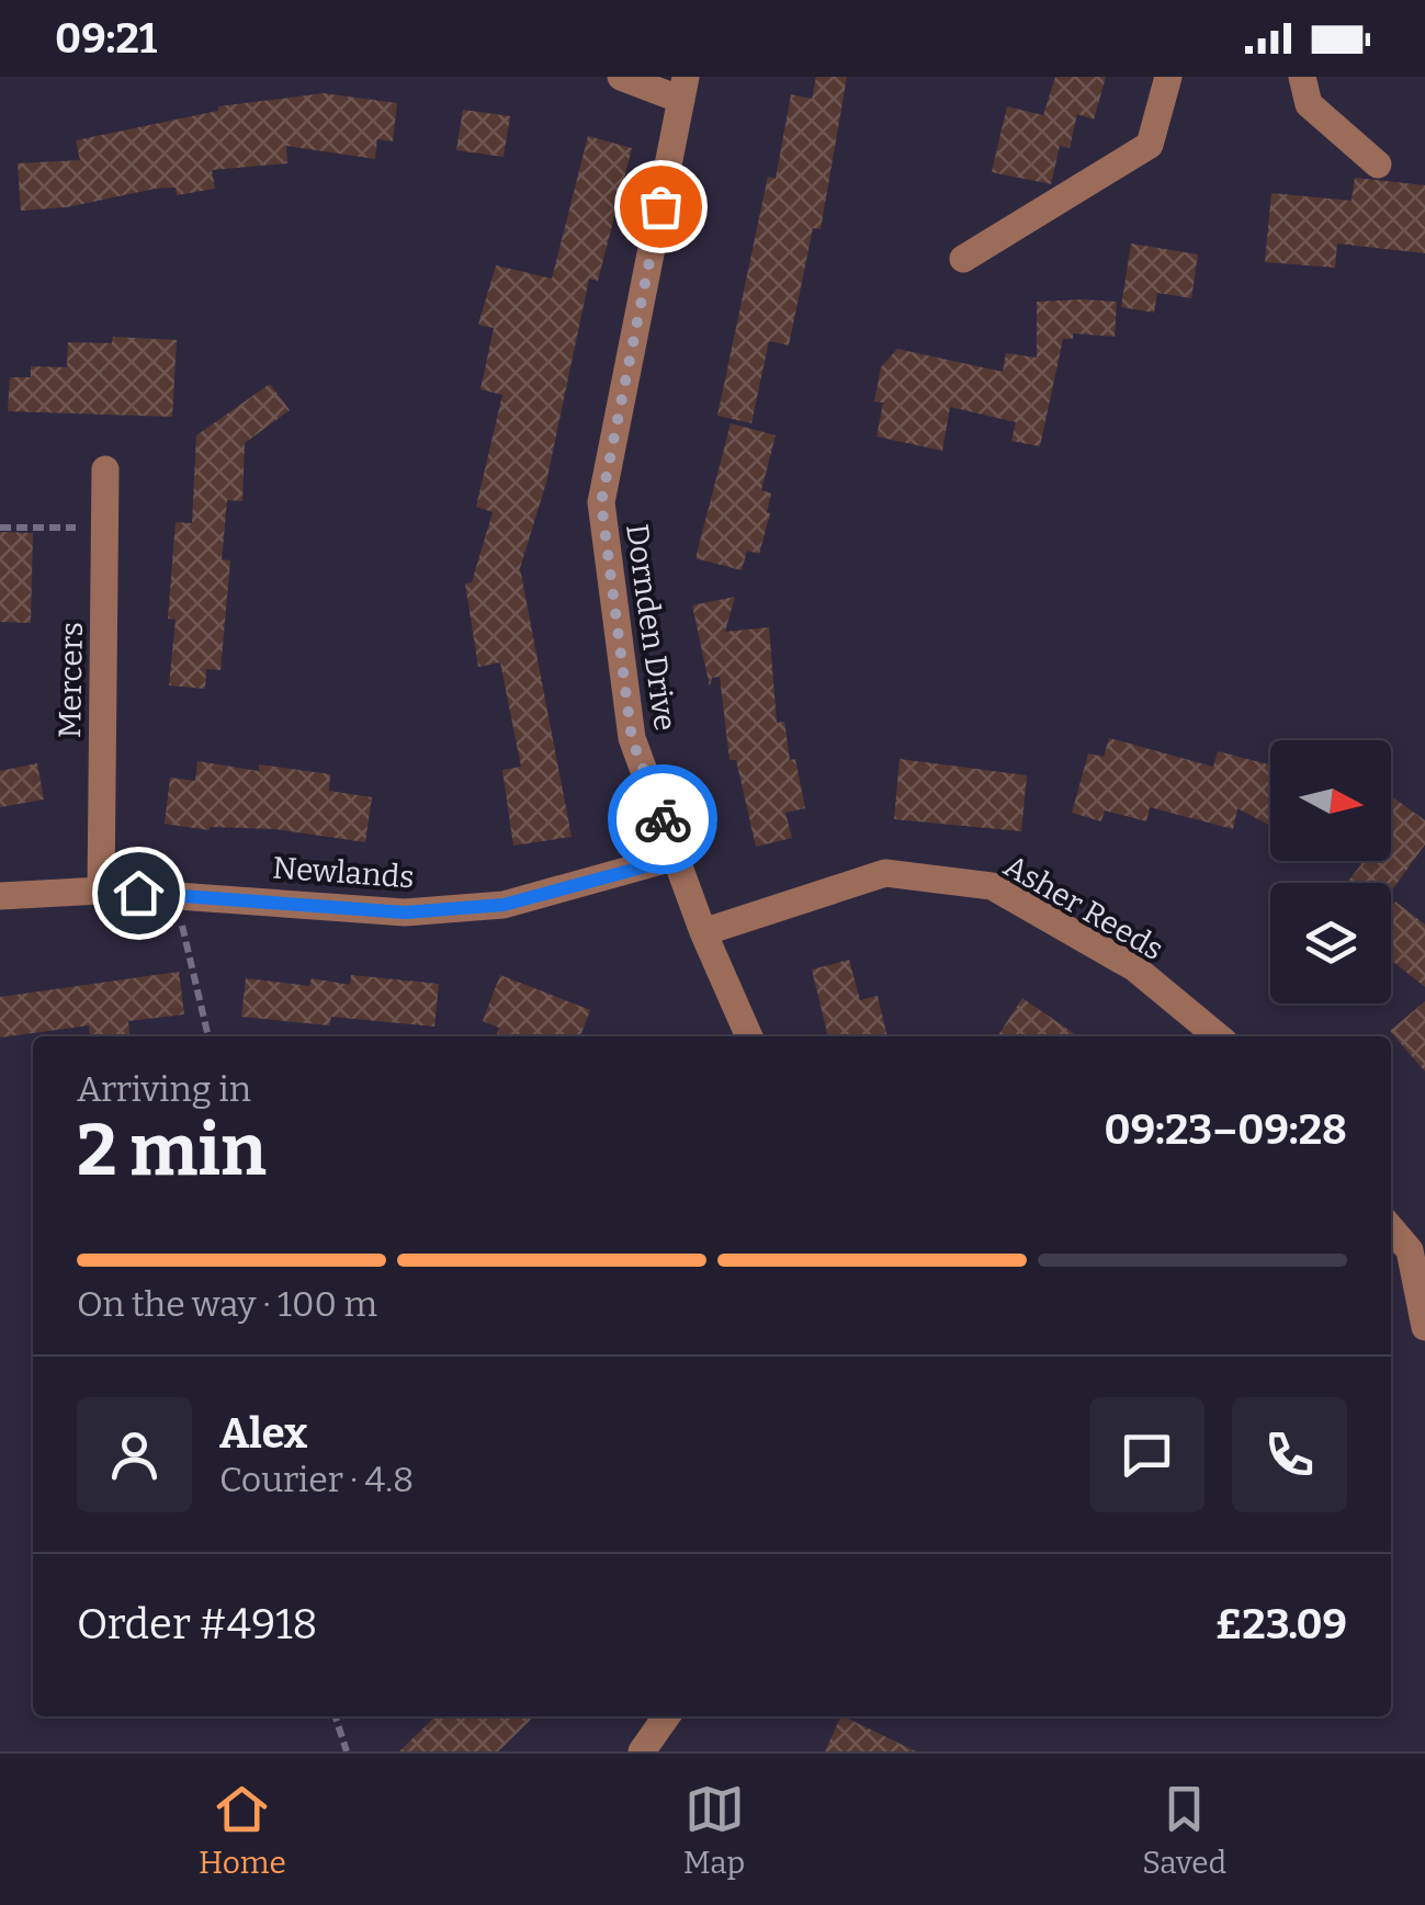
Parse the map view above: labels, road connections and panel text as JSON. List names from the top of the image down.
{
  "streets": {
    "street": [
      "Dornden Drive",
      "Mercers",
      "Newlands",
      "Asher Reeds"
    ]
  },
  "crossings": [
    ["Dornden Drive", "Newlands"],
    ["Dornden Drive", "Asher Reeds"],
    ["Mercers", "Newlands"]
  ],
  "north": "right",
  "page": {
    "status": "09:21",
    "heading": ["2 min", "Arriving in", "09:23–09:28"],
    "panel": [
      "Alex",
      "Courier · 4.8",
      "Order #4918",
      "£23.09"
    ],
    "bar": "On the way · 100 m",
    "tabs": ["Home", "Map", "Saved"]
  }
}
